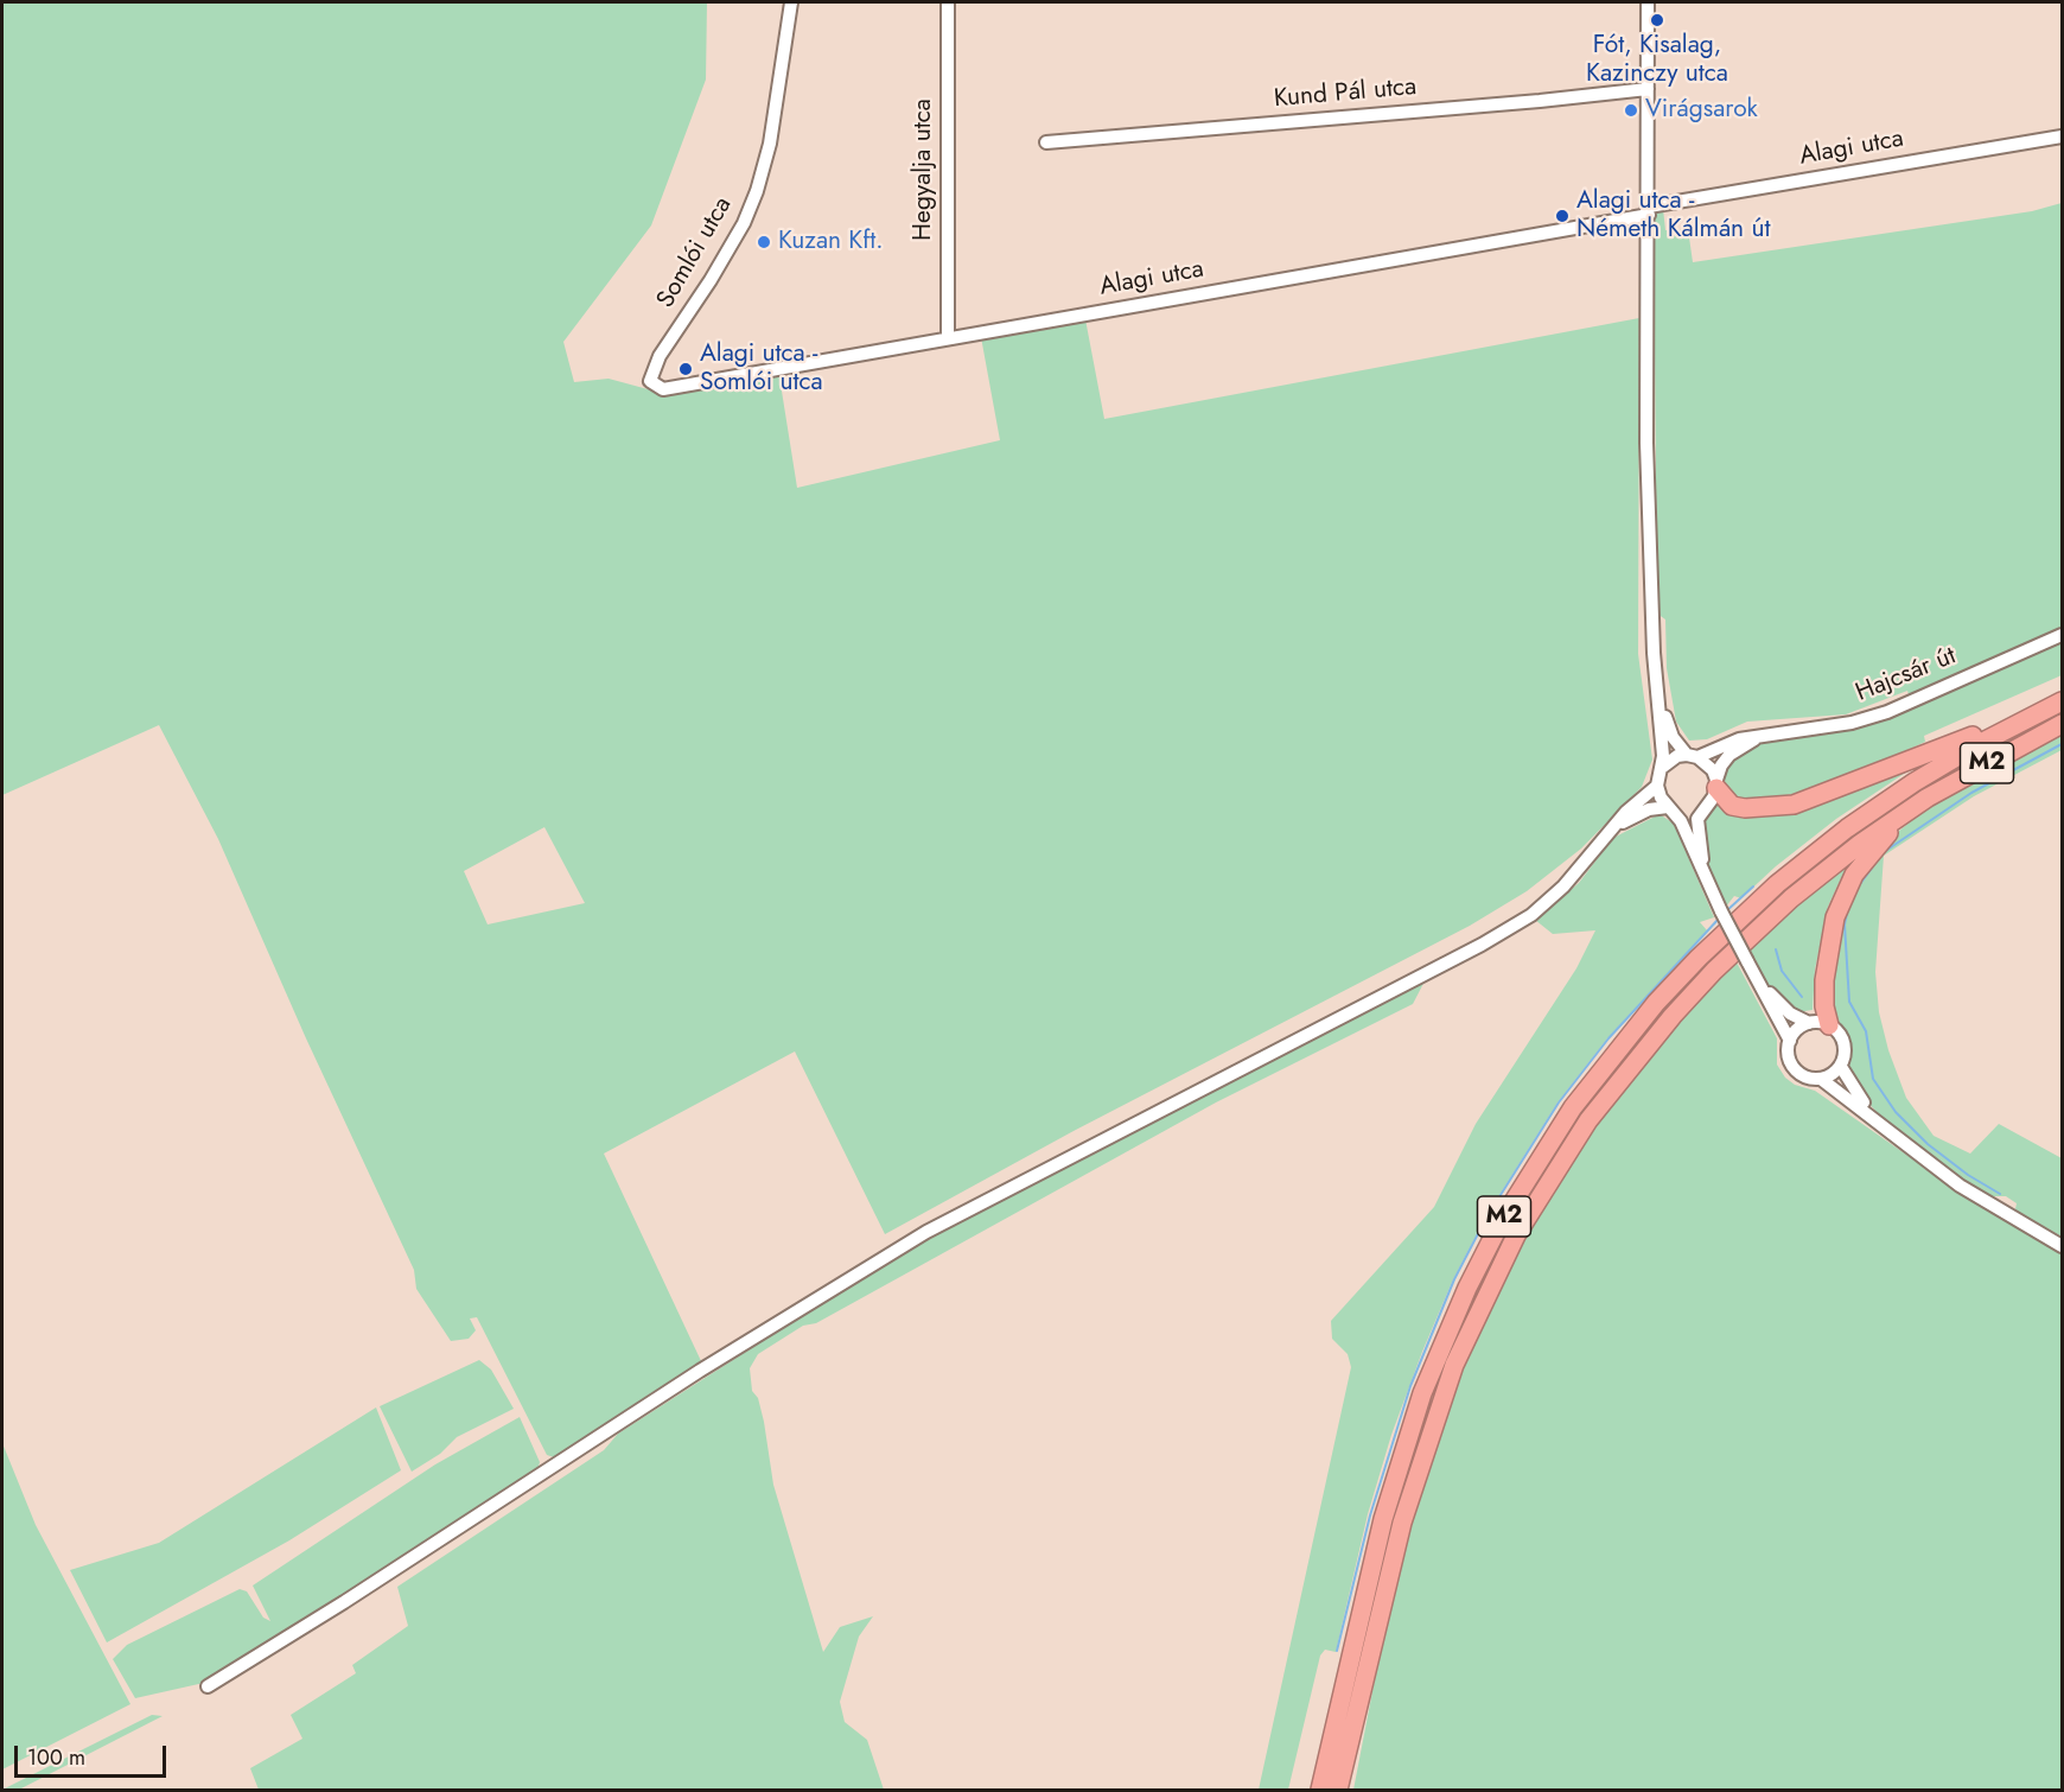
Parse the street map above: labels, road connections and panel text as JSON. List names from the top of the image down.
{
  "streets": {
    "highway": ["M2"],
    "street": [
      "Kund Pál utca",
      "Alagi utca",
      "Hegyalja utca",
      "Somlói utca",
      "Hajcsár út"
    ]
  },
  "crossings": [
    ["Alagi utca", "Hegyalja utca"],
    ["Alagi utca", "Somlói utca"]
  ],
  "places": [
    "Fót, Kisalag, Kazinczy utca",
    "Virágsarok",
    "Alagi utca - Németh Kálmán út",
    "Kuzan Kft.",
    "Alagi utca - Somlói utca"
  ],
  "scale_bar": "100 m"
}
